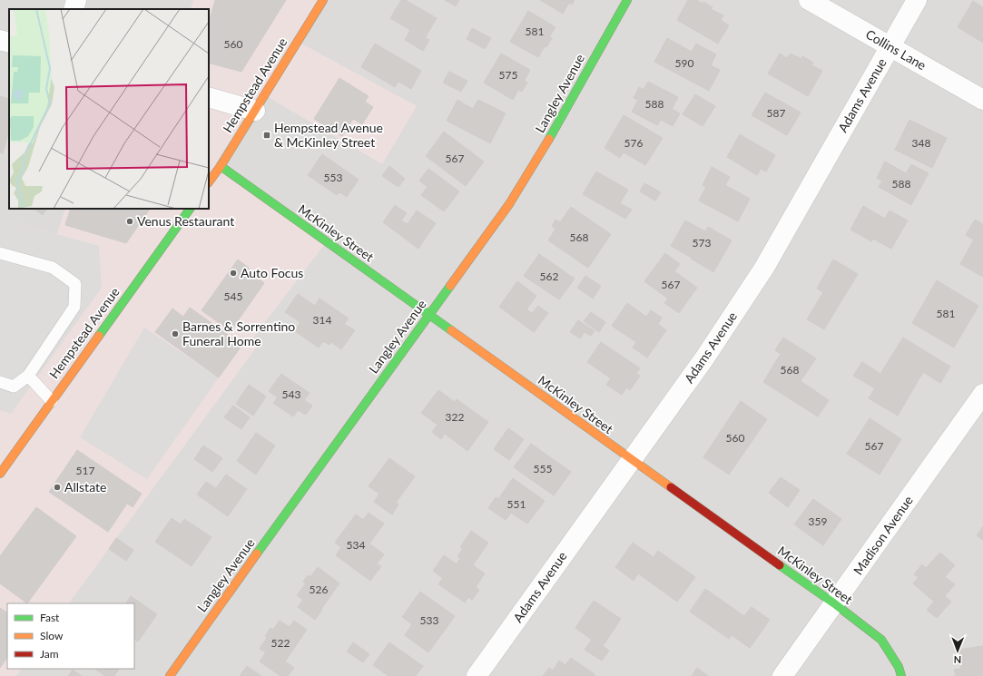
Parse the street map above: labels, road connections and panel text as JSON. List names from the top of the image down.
{
  "streets": {
    "street": [
      "Collins Lane",
      "Hempstead Avenue",
      "Langley Avenue",
      "Adams Avenue",
      "McKinley Street",
      "Madison Avenue"
    ]
  },
  "crossings": [
    ["Collins Lane", "Adams Avenue"],
    ["Hempstead Avenue", "McKinley Street"],
    ["Langley Avenue", "McKinley Street"],
    ["Adams Avenue", "McKinley Street"],
    ["McKinley Street", "Madison Avenue"]
  ],
  "places": {
    "transit": ["Hempstead Avenue & McKinley Street"],
    "other": [
      "Venus Restaurant",
      "Auto Focus",
      "Barnes & Sorrentino Funeral Home",
      "Allstate"
    ]
  },
  "house_numbers": [
    "581",
    "560",
    "590",
    "575",
    "588",
    "587",
    "576",
    "348",
    "567",
    "553",
    "588",
    "568",
    "573",
    "562",
    "567",
    "545",
    "581",
    "314",
    "568",
    "543",
    "322",
    "560",
    "567",
    "555",
    "517",
    "551",
    "359",
    "534",
    "526",
    "533",
    "522"
  ],
  "legend": ["Fast", "Slow", "Jam"],
  "north": "bottom"
}
